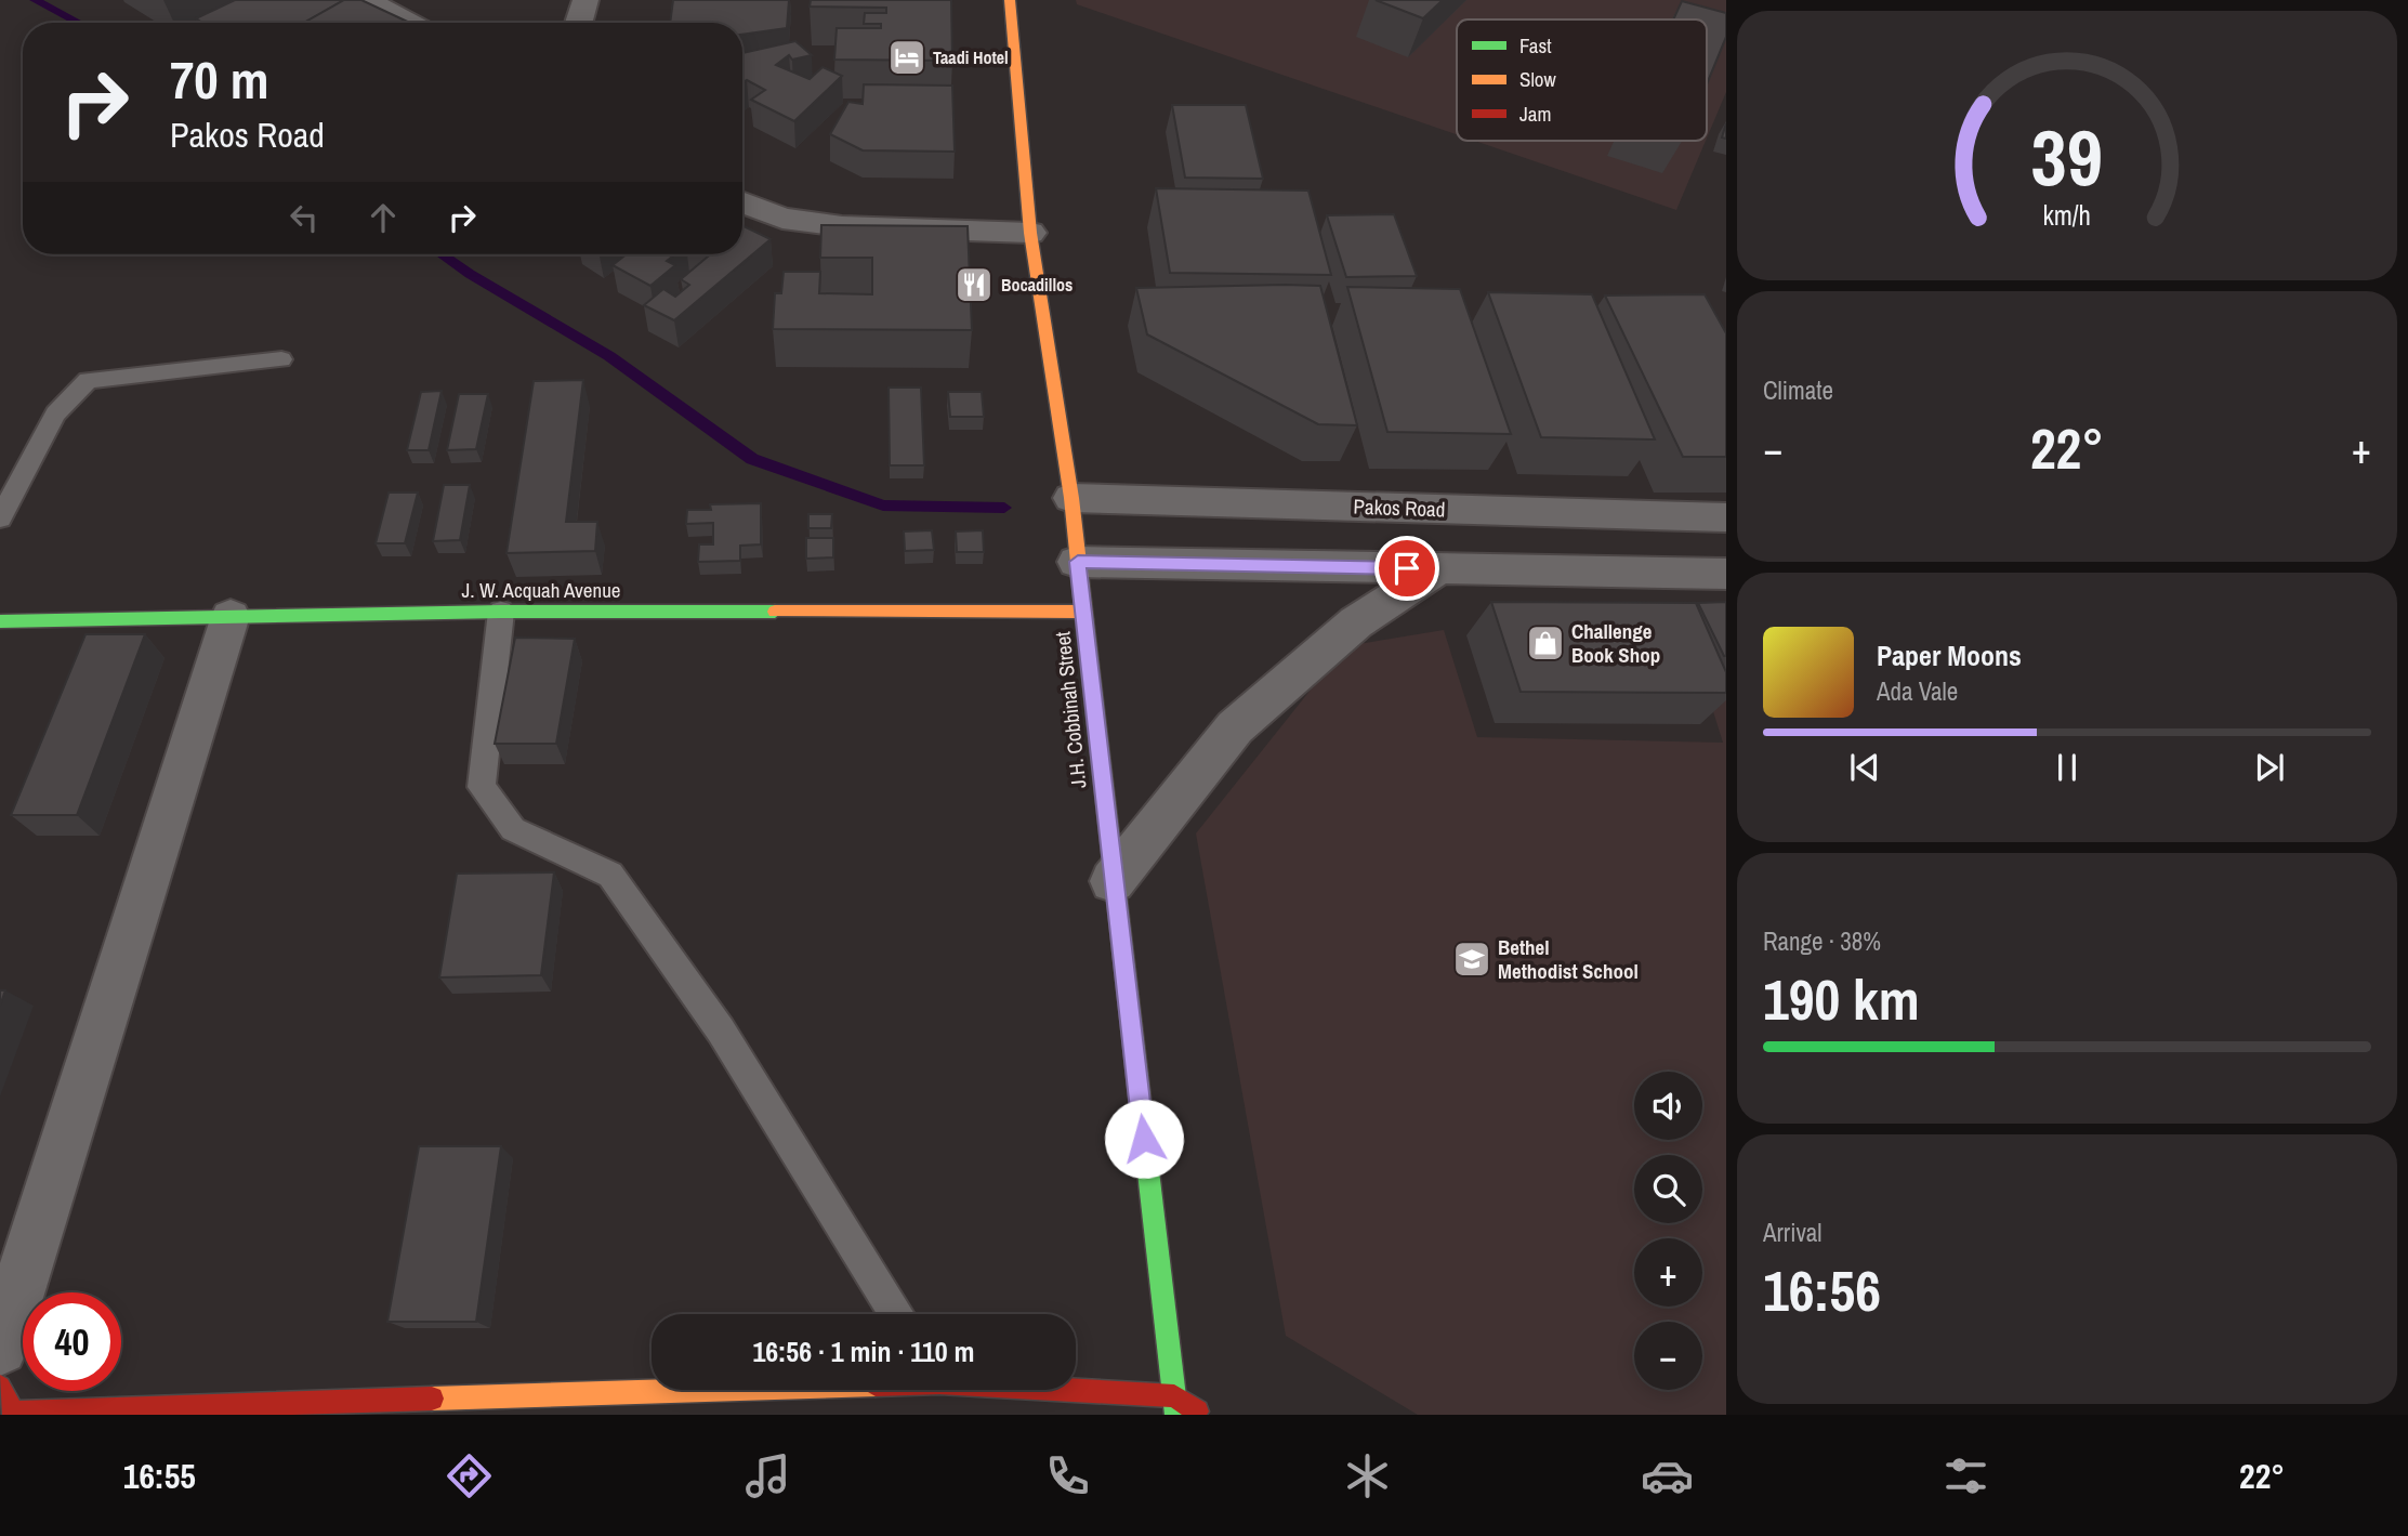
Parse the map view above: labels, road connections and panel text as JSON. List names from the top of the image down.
{
  "streets": {
    "street": ["Pakos Road", "J. W. Acquah Avenue", "J.H. Cobbinah Street"]
  },
  "crossings": [
    ["Pakos Road", "J.H. Cobbinah Street"],
    ["J. W. Acquah Avenue", "J.H. Cobbinah Street"]
  ],
  "places": {
    "hotel": ["Taadi Hotel"],
    "restaurant": ["Bocadillos"],
    "shop": ["Challenge Book Shop"],
    "school or university": ["Bethel Methodist School"]
  },
  "legend": ["Fast", "Slow", "Jam"],
  "page": {
    "turn": ["70 m", "Pakos Road"],
    "tile": [
      "Climate",
      ["Range · 38%", "190 km"],
      ["Arrival", "16:56"]
    ],
    "heat": ["−", "22°", "+"],
    "song": ["Paper Moons", "Ada Vale"],
    "map_buttons": ["+", "−"],
    "limit": "40",
    "trip": "16:56 · 1 min · 110 m",
    "tabs": ["16:55", "22°"],
    "gauge": ["39", "km/h"]
  }
}
